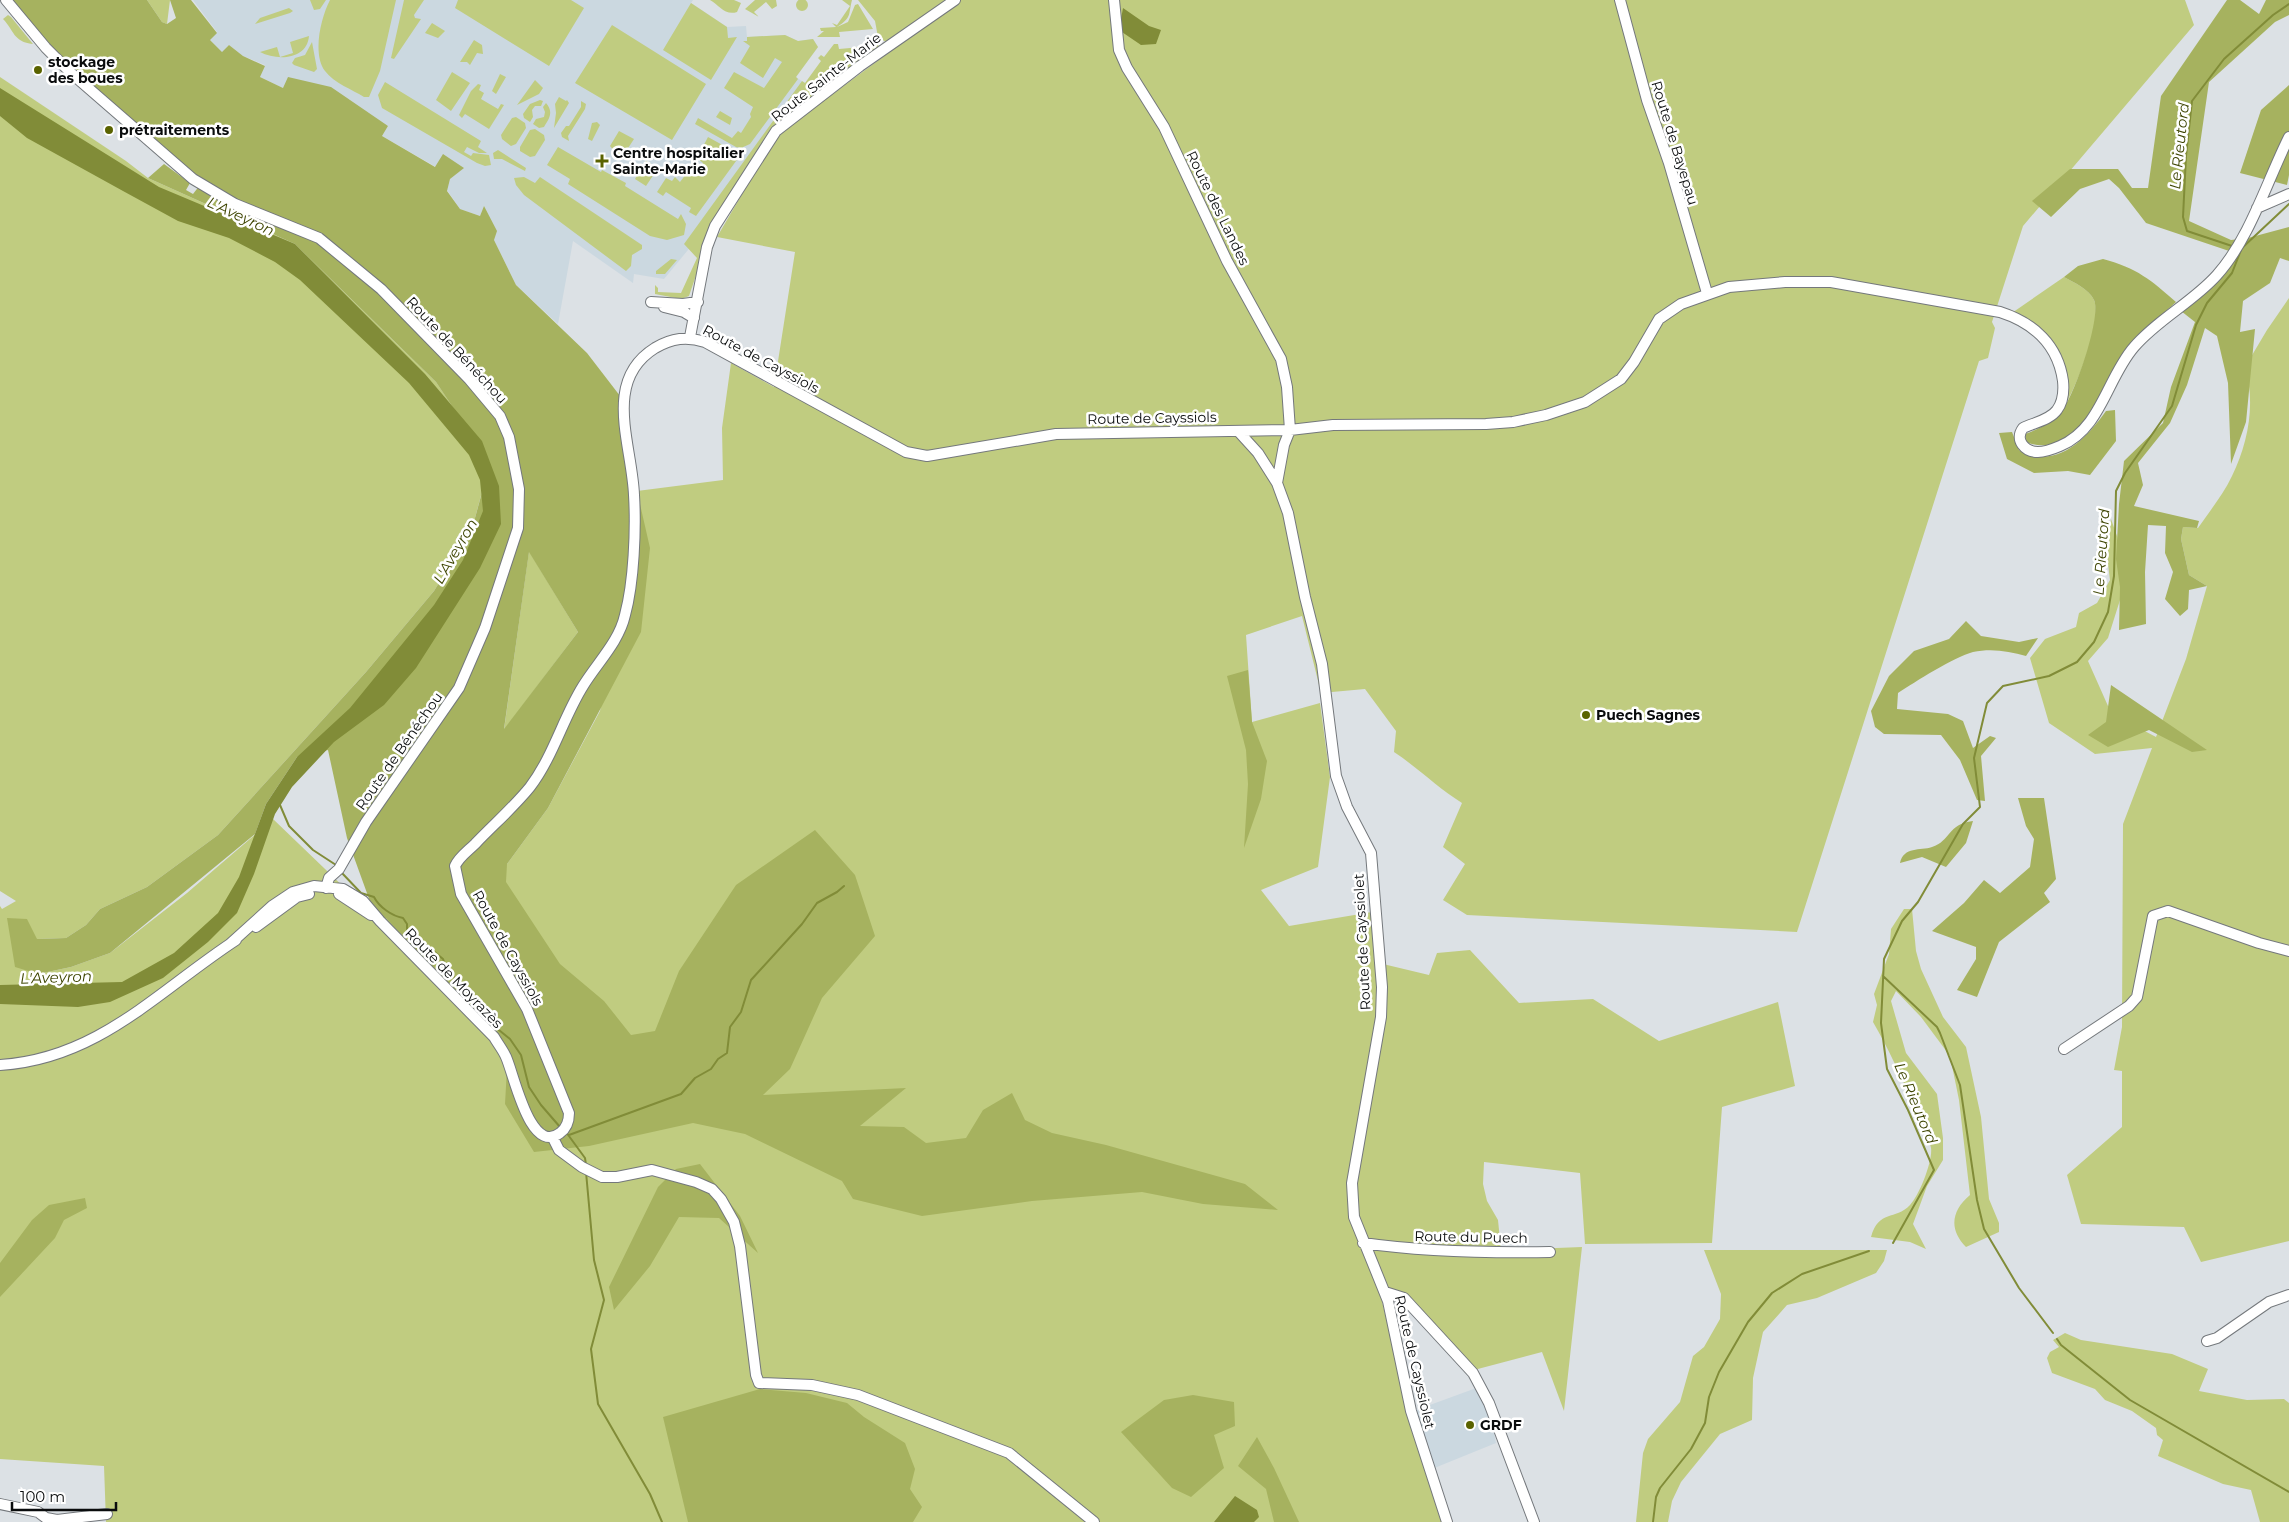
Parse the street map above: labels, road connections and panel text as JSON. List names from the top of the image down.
{
  "streets": {
    "street": [
      "Route Sainte-Marie",
      "Route de Bayepau",
      "Route des Landes",
      "Route de Bénéchou",
      "Route de Cayssiols",
      "Route de Cayssiolet",
      "Route de Moyrazès",
      "Route du Puech"
    ]
  },
  "crossings": [
    ["Route Sainte-Marie", "Route de Cayssiols"],
    ["Route des Landes", "Route de Cayssiols"],
    ["Route de Bénéchou", "Route de Moyrazès"],
    ["Route de Cayssiols", "Route de Cayssiolet"],
    ["Route de Cayssiols", "Route de Moyrazès"],
    ["Route de Cayssiolet", "Route du Puech"]
  ],
  "water": ["Le Rieutord", "L'Aveyron"],
  "places": {
    "other": [
      "stockage des boues",
      "prétraitements",
      "Puech Sagnes",
      "GRDF"
    ],
    "health": ["Centre hospitalier Sainte-Marie"]
  },
  "scale_bar": "100 m"
}
